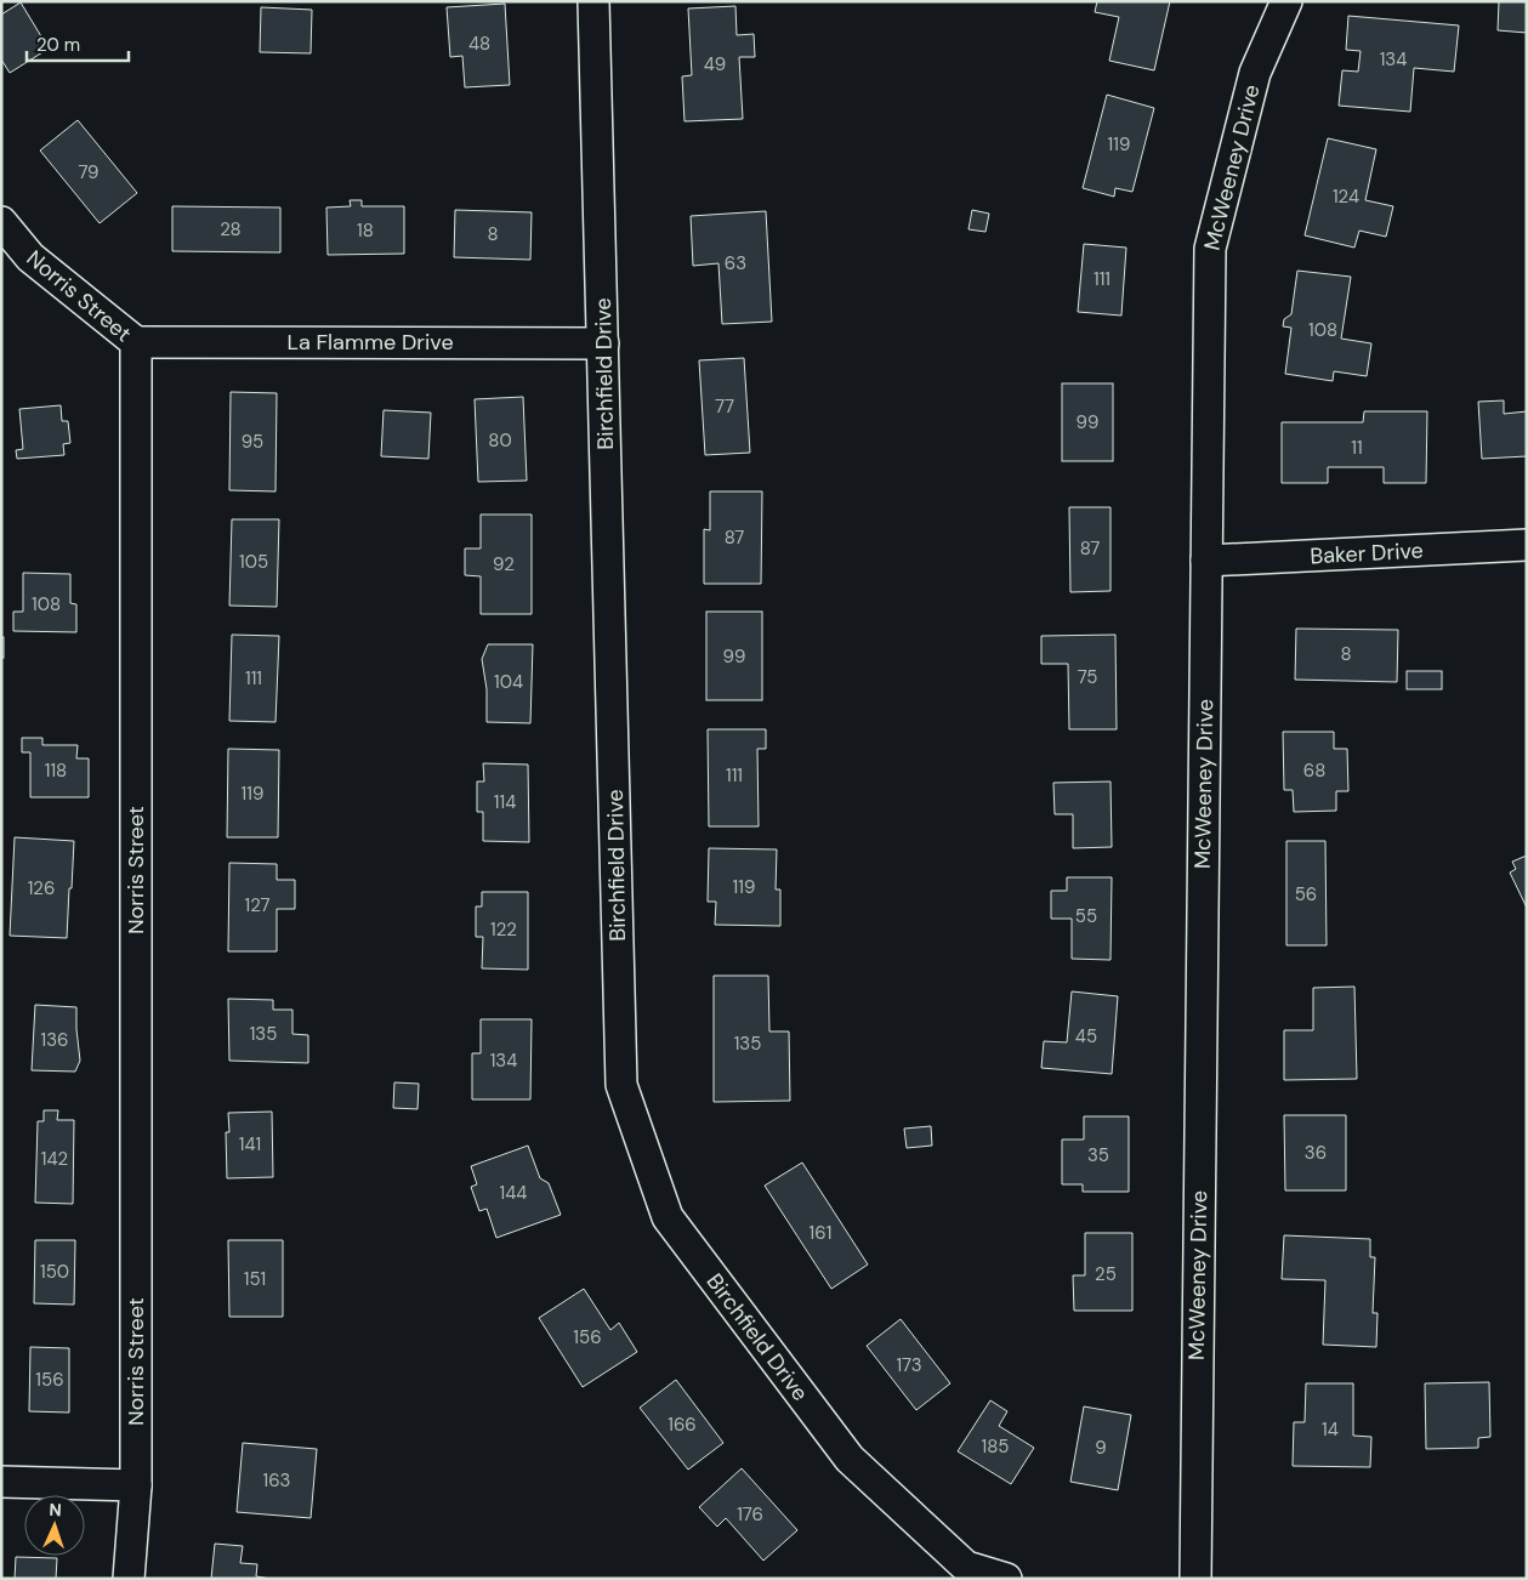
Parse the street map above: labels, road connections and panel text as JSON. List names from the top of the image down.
{
  "streets": {
    "street": [
      "McWeeney Drive",
      "Norris Street",
      "La Flamme Drive",
      "Birchfield Drive",
      "Baker Drive"
    ]
  },
  "crossings": [
    ["McWeeney Drive", "Baker Drive"],
    ["Norris Street", "La Flamme Drive"],
    ["La Flamme Drive", "Birchfield Drive"]
  ],
  "house_numbers": [
    "48",
    "134",
    "49",
    "119",
    "79",
    "124",
    "28",
    "18",
    "8",
    "63",
    "111",
    "108",
    "77",
    "99",
    "80",
    "95",
    "11",
    "87",
    "87",
    "105",
    "92",
    "108",
    "8",
    "99",
    "75",
    "111",
    "104",
    "118",
    "68",
    "111",
    "119",
    "114",
    "119",
    "126",
    "56",
    "127",
    "55",
    "122",
    "135",
    "45",
    "136",
    "135",
    "134",
    "141",
    "36",
    "35",
    "142",
    "144",
    "161",
    "150",
    "25",
    "151",
    "156",
    "173",
    "156",
    "166",
    "14",
    "185",
    "9",
    "163",
    "176"
  ],
  "scale_bar": "20 m",
  "north": "top"
}
